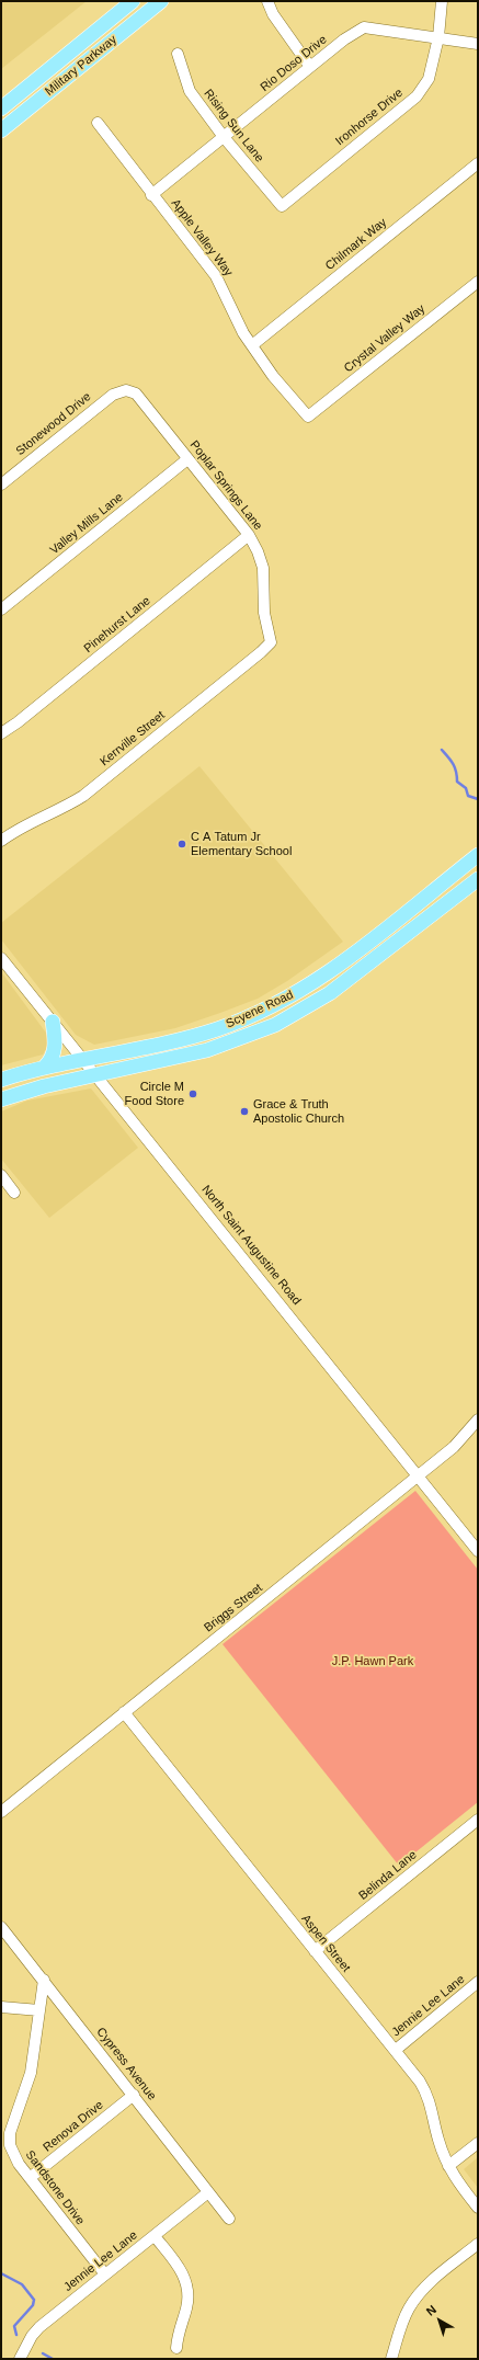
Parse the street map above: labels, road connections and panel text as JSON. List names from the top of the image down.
{
  "streets": {
    "main road": ["Military Parkway", "Scyene Road"],
    "street": [
      "Rio Doso Drive",
      "Ironhorse Drive",
      "Rising Sun Lane",
      "Apple Valley Way",
      "Chilmark Way",
      "Crystal Valley Way",
      "Stonewood Drive",
      "Poplar Springs Lane",
      "Valley Mills Lane",
      "Pinehurst Lane",
      "Kerrville Street",
      "North Saint Augustine Road",
      "Briggs Street",
      "Belinda Lane",
      "Aspen Street",
      "Jennie Lee Lane",
      "Cypress Avenue",
      "Renova Drive",
      "Sandstone Drive"
    ]
  },
  "crossings": [
    ["Rio Doso Drive", "Ironhorse Drive"],
    ["Rio Doso Drive", "Rising Sun Lane"],
    ["Rio Doso Drive", "Apple Valley Way"],
    ["Ironhorse Drive", "Rising Sun Lane"],
    ["Apple Valley Way", "Chilmark Way"],
    ["Apple Valley Way", "Crystal Valley Way"],
    ["Stonewood Drive", "Poplar Springs Lane"],
    ["Poplar Springs Lane", "Valley Mills Lane"],
    ["Poplar Springs Lane", "Pinehurst Lane"],
    ["Poplar Springs Lane", "Kerrville Street"],
    ["Scyene Road", "North Saint Augustine Road"],
    ["North Saint Augustine Road", "Briggs Street"],
    ["Briggs Street", "Aspen Street"],
    ["Belinda Lane", "Aspen Street"],
    ["Aspen Street", "Jennie Lee Lane"],
    ["Jennie Lee Lane", "Cypress Avenue"],
    ["Jennie Lee Lane", "Sandstone Drive"],
    ["Cypress Avenue", "Renova Drive"],
    ["Cypress Avenue", "Sandstone Drive"],
    ["Renova Drive", "Sandstone Drive"]
  ],
  "parks": ["J.P. Hawn Park"],
  "places": ["C A Tatum Jr Elementary School", "Circle M Food Store", "Grace & Truth Apostolic Church"],
  "north": "top left"
}
